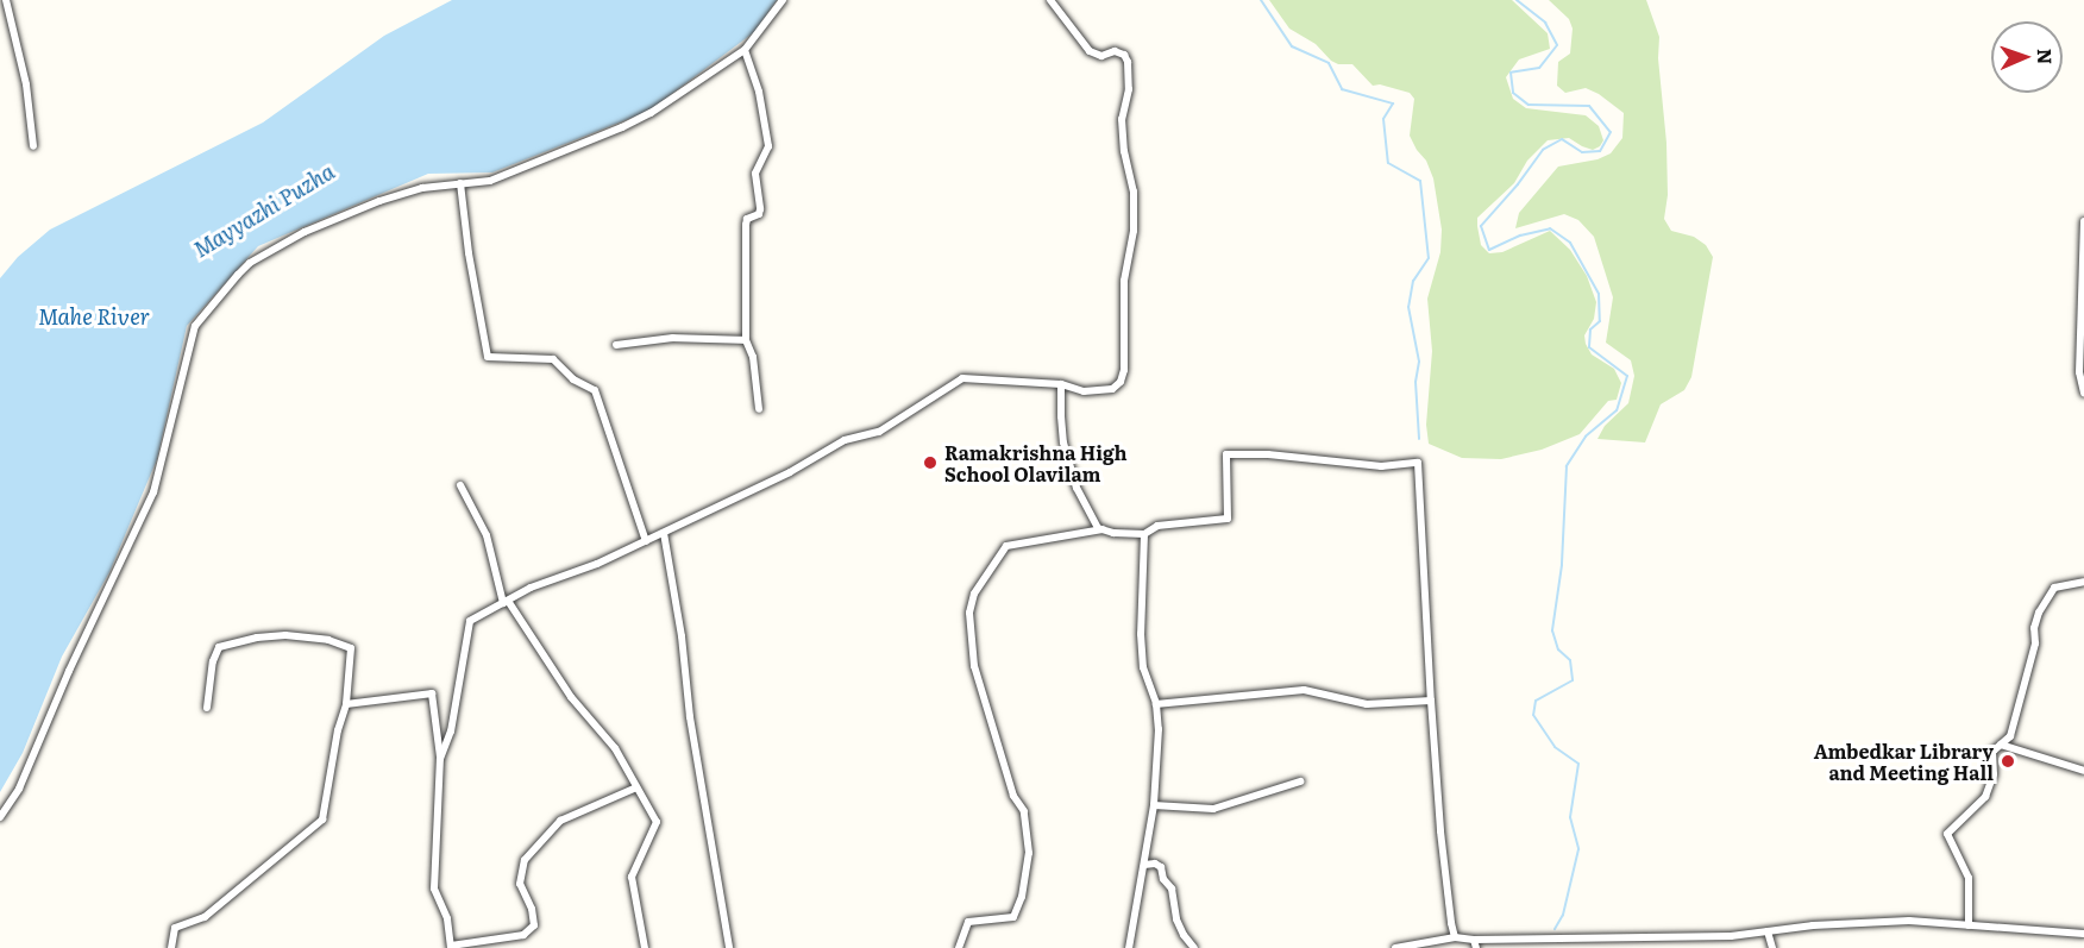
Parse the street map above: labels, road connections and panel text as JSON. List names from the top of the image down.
{
  "water": ["Mayyazhi Puzha", "Mahe River"],
  "places": ["Ramakrishna High School Olavilam", "Ambedkar Library and Meeting Hall"],
  "north": "right"
}
